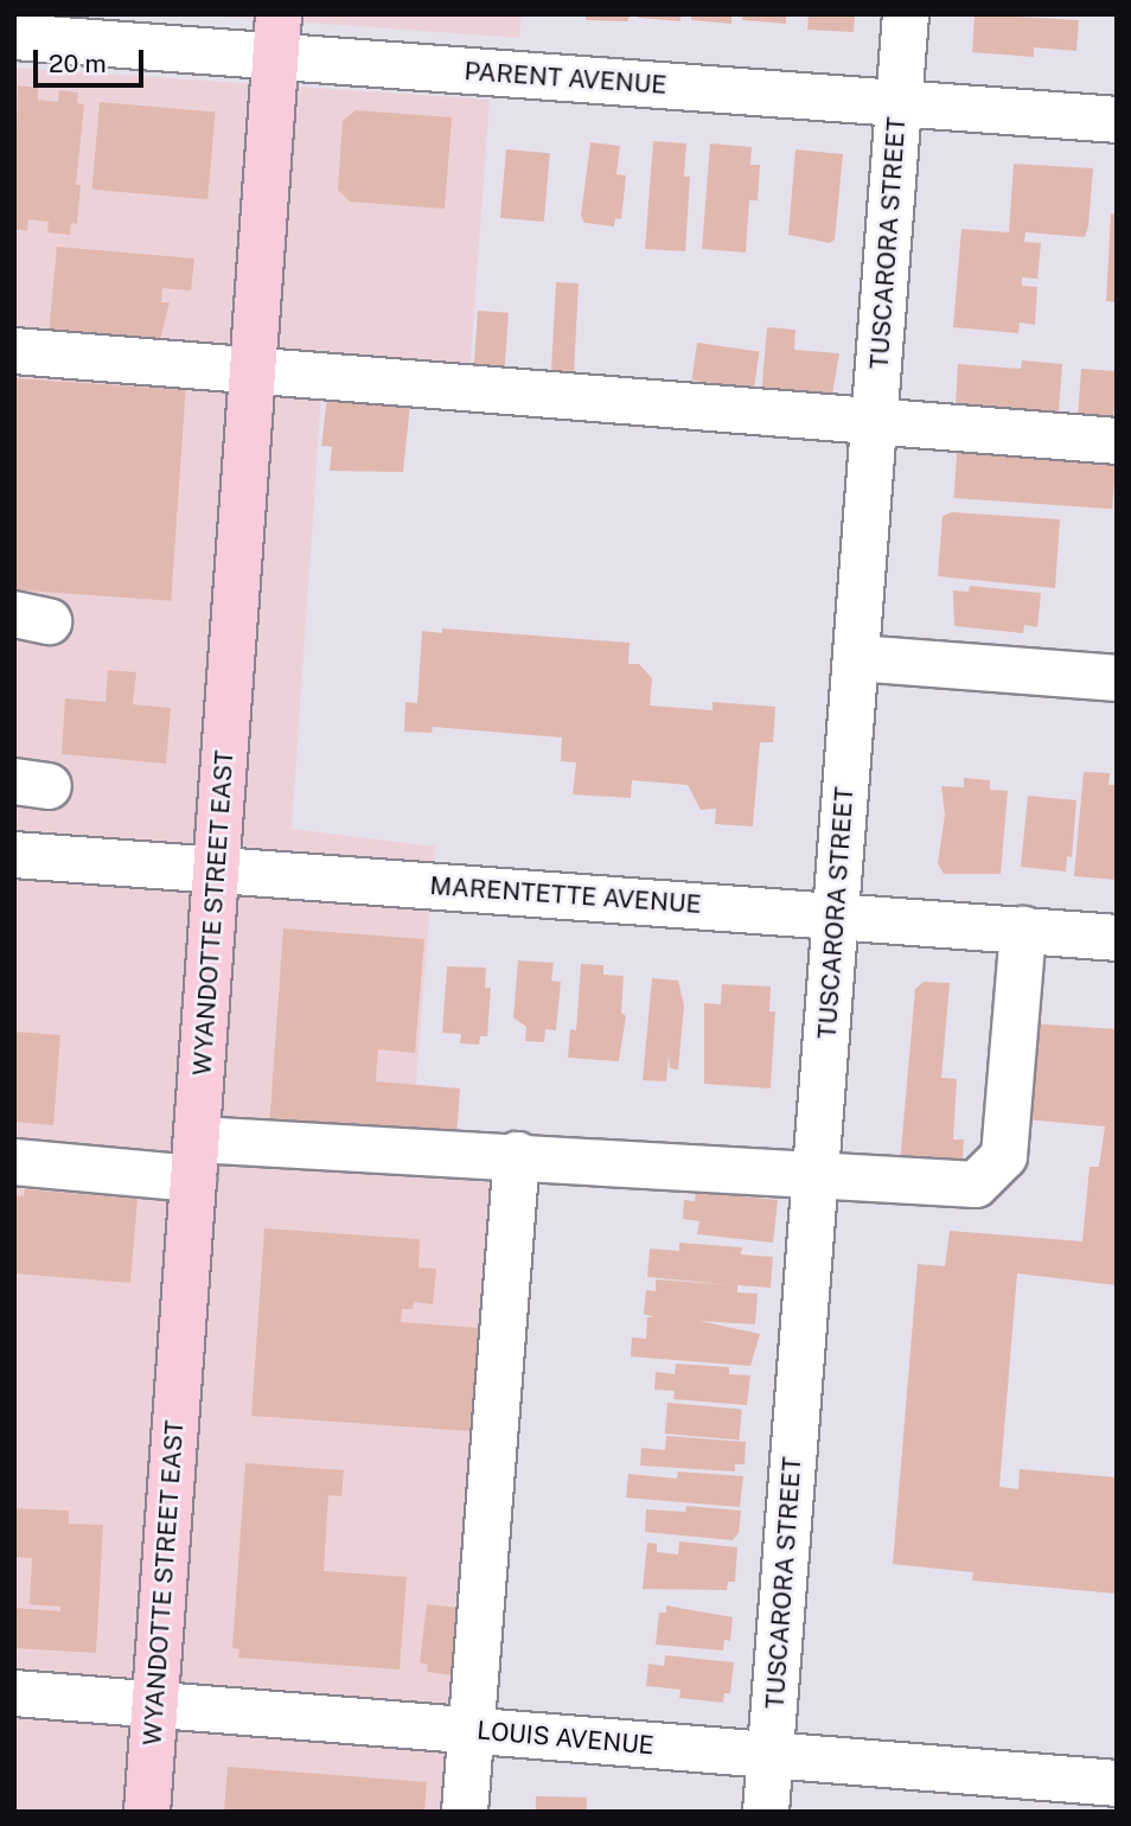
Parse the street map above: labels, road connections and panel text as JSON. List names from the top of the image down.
{
  "streets": {
    "main road": ["WYANDOTTE STREET EAST"],
    "street": [
      "PARENT AVENUE",
      "TUSCARORA STREET",
      "MARENTETTE AVENUE",
      "LOUIS AVENUE"
    ]
  },
  "crossings": [
    ["PARENT AVENUE", "TUSCARORA STREET"],
    ["PARENT AVENUE", "WYANDOTTE STREET EAST"],
    ["TUSCARORA STREET", "MARENTETTE AVENUE"],
    ["TUSCARORA STREET", "LOUIS AVENUE"],
    ["MARENTETTE AVENUE", "WYANDOTTE STREET EAST"],
    ["WYANDOTTE STREET EAST", "LOUIS AVENUE"]
  ],
  "scale_bar": "20 m"
}
